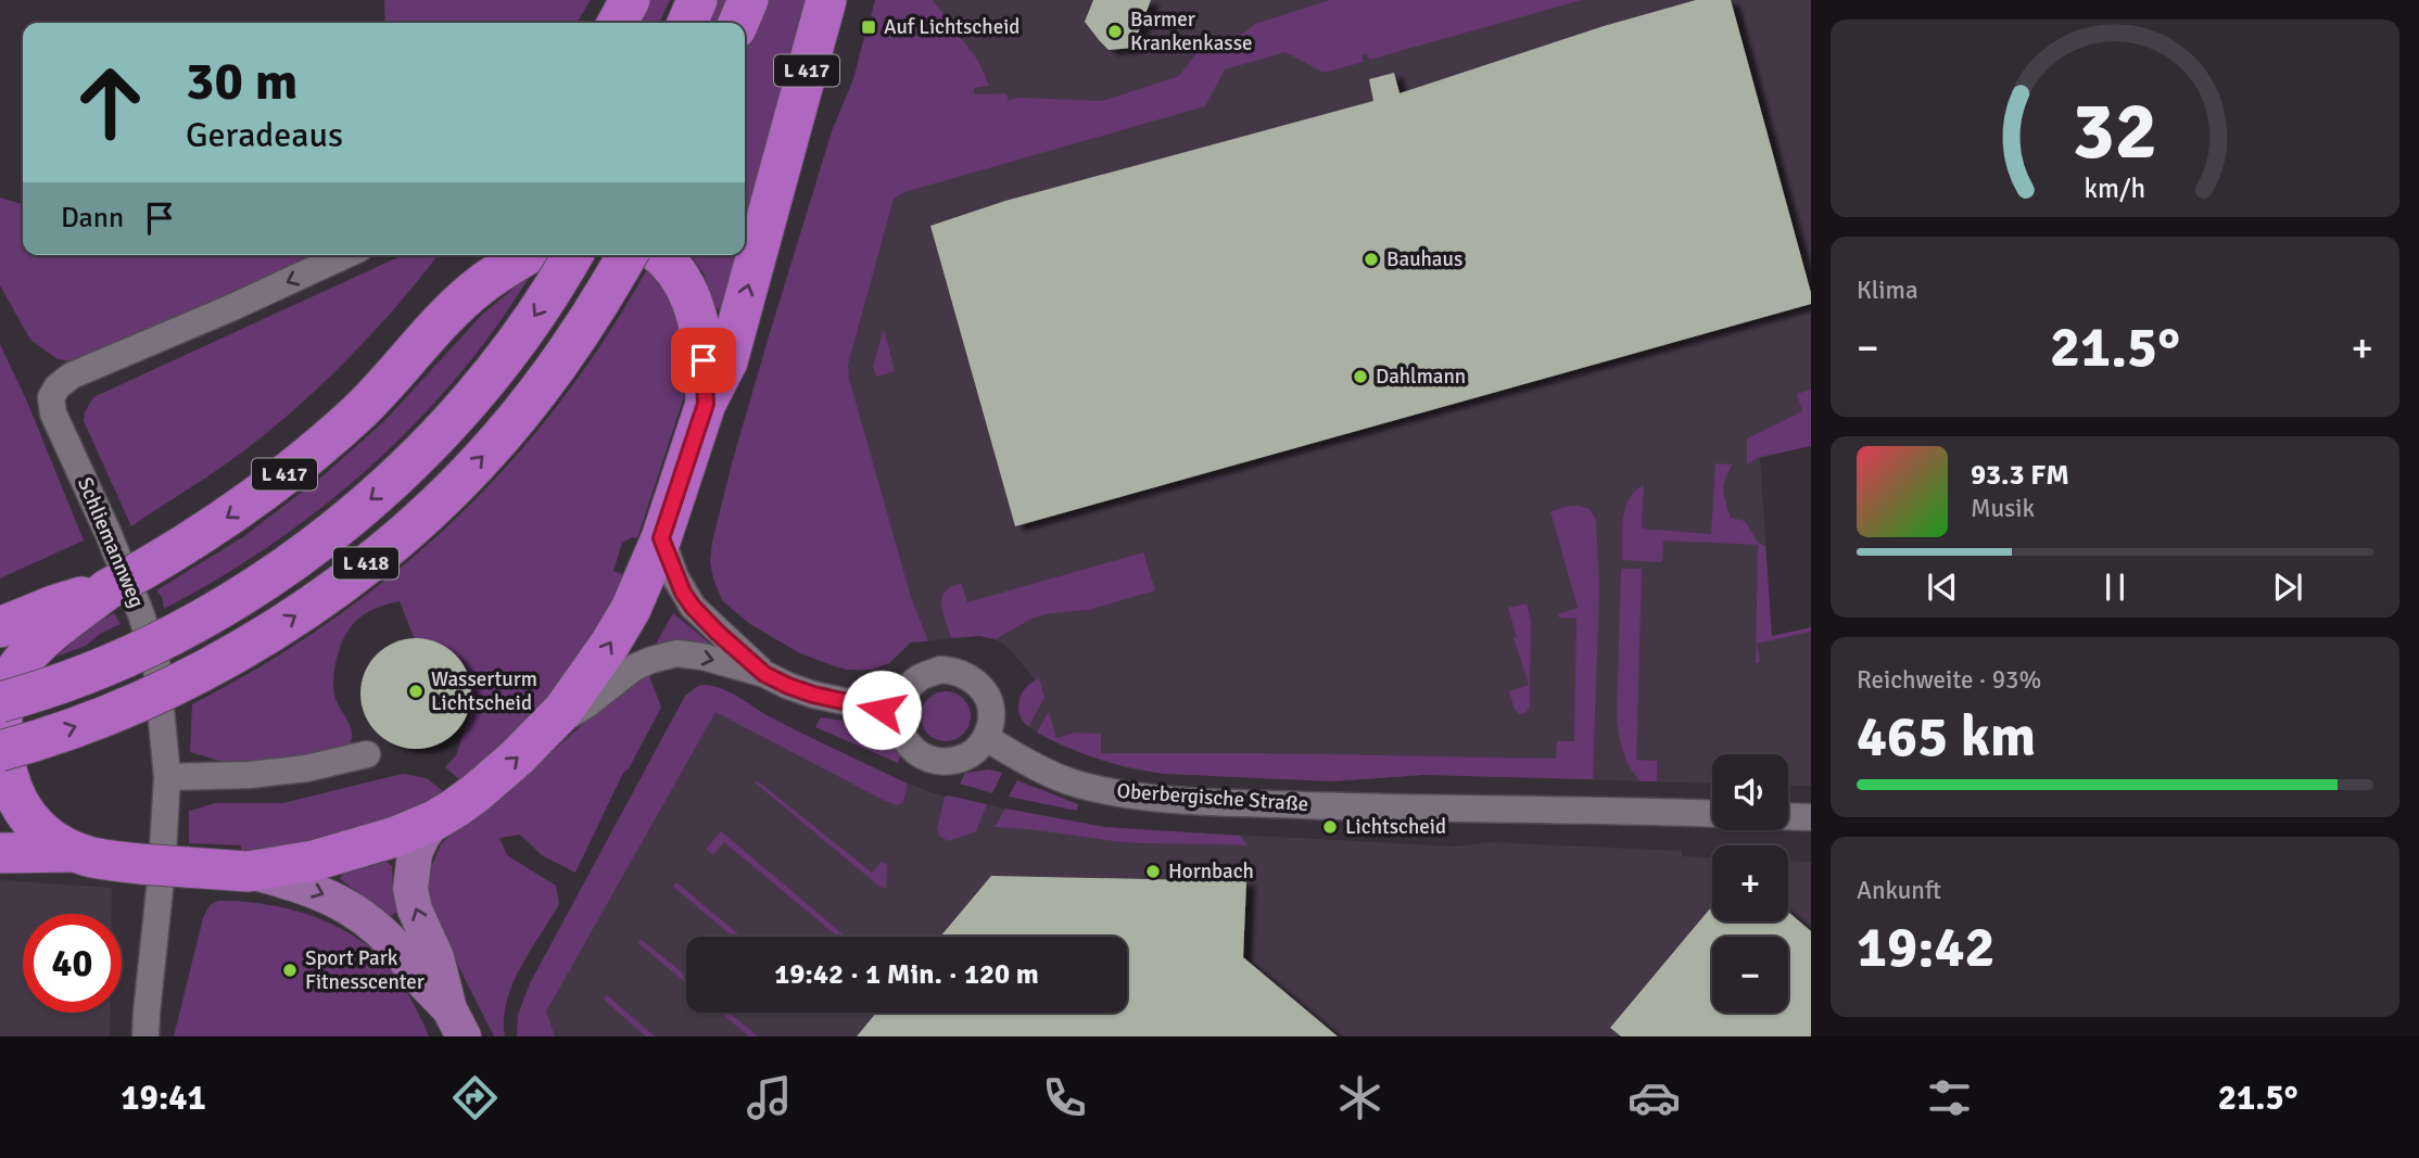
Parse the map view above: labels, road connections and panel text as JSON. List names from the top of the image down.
{
  "streets": {
    "highway": ["L 417", "L 418"],
    "street": ["Schliemannweg", "Oberbergische Straße"]
  },
  "places": {
    "transit": ["Auf Lichtscheid"],
    "other": [
      "Barmer Krankenkasse",
      "Bauhaus",
      "Dahlmann",
      "Wasserturm Lichtscheid",
      "Lichtscheid",
      "Hornbach",
      "Sport Park Fitnesscenter"
    ]
  },
  "page": {
    "turn": ["30 m", "Geradeaus"],
    "then": "Dann",
    "tile": [
      "Klima",
      ["Reichweite · 93%", "465 km"],
      ["Ankunft", "19:42"]
    ],
    "heat": ["−", "21.5°", "+"],
    "song": ["93.3 FM", "Musik"],
    "map_buttons": ["+", "−"],
    "limit": "40",
    "trip": "19:42 · 1 Min. · 120 m",
    "tabs": ["19:41", "21.5°"],
    "gauge": ["32", "km/h"]
  }
}
